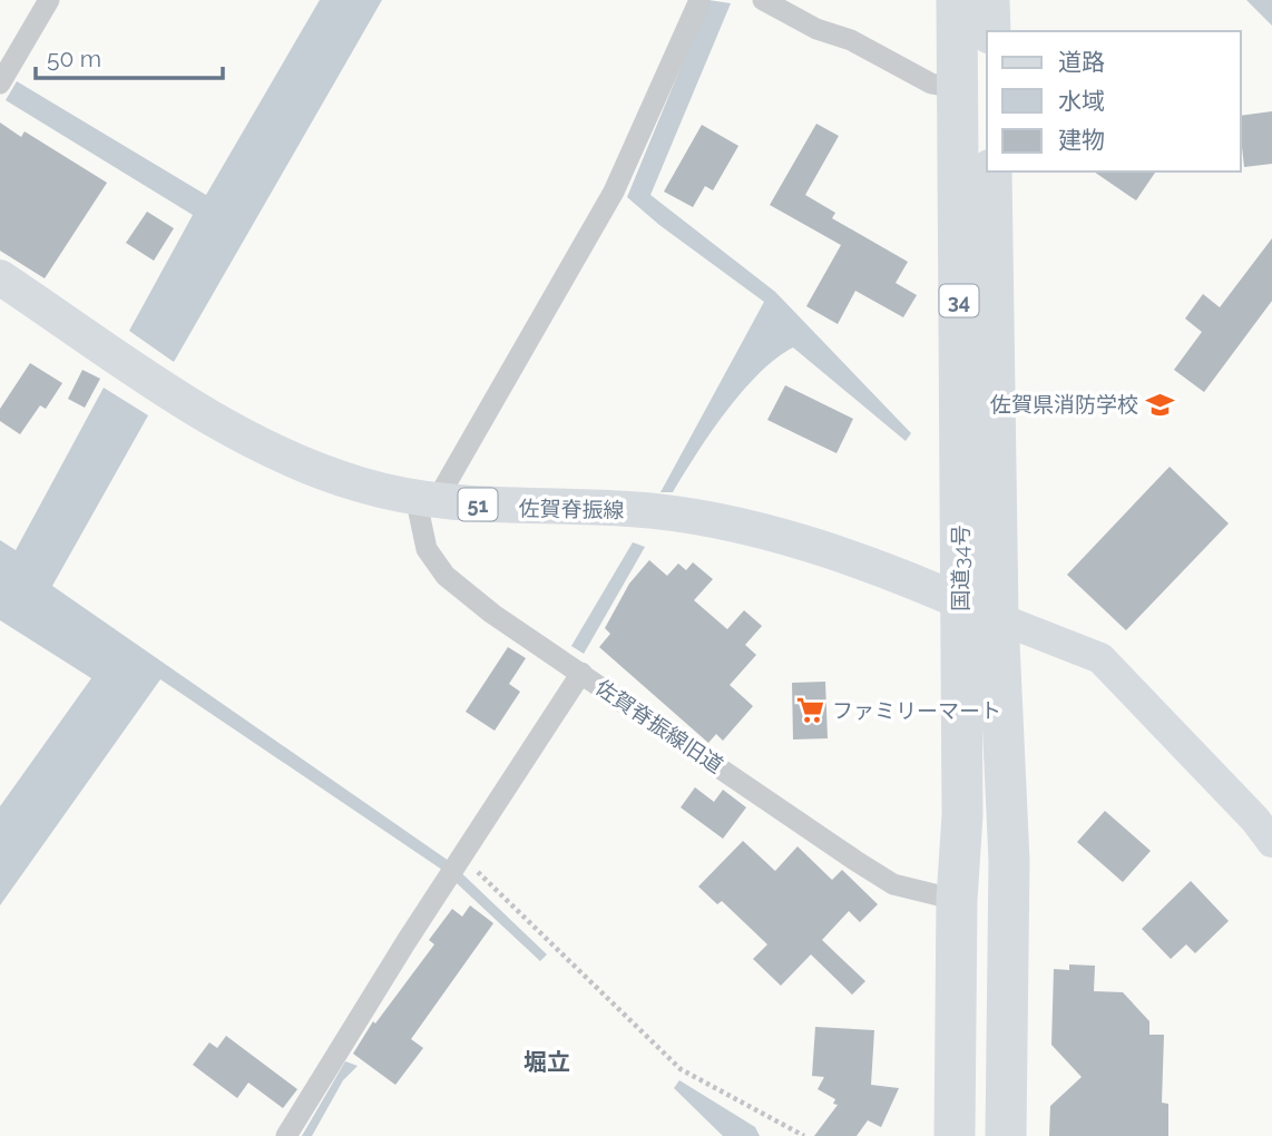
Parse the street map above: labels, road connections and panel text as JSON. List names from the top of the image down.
{
  "streets": {
    "highway": ["34", "国道34号"],
    "main road": ["51", "佐賀脊振線"],
    "street": ["佐賀脊振線旧道"]
  },
  "crossings": [
    ["佐賀脊振線", "国道34号"],
    ["佐賀脊振線", "佐賀脊振線旧道"],
    ["国道34号", "佐賀脊振線旧道"]
  ],
  "districts": ["堀立"],
  "places": {
    "school or university": ["佐賀県消防学校"],
    "supermarket": ["ファミリーマート"]
  },
  "legend": ["道路", "水域", "建物"],
  "scale_bar": "50 m"
}
